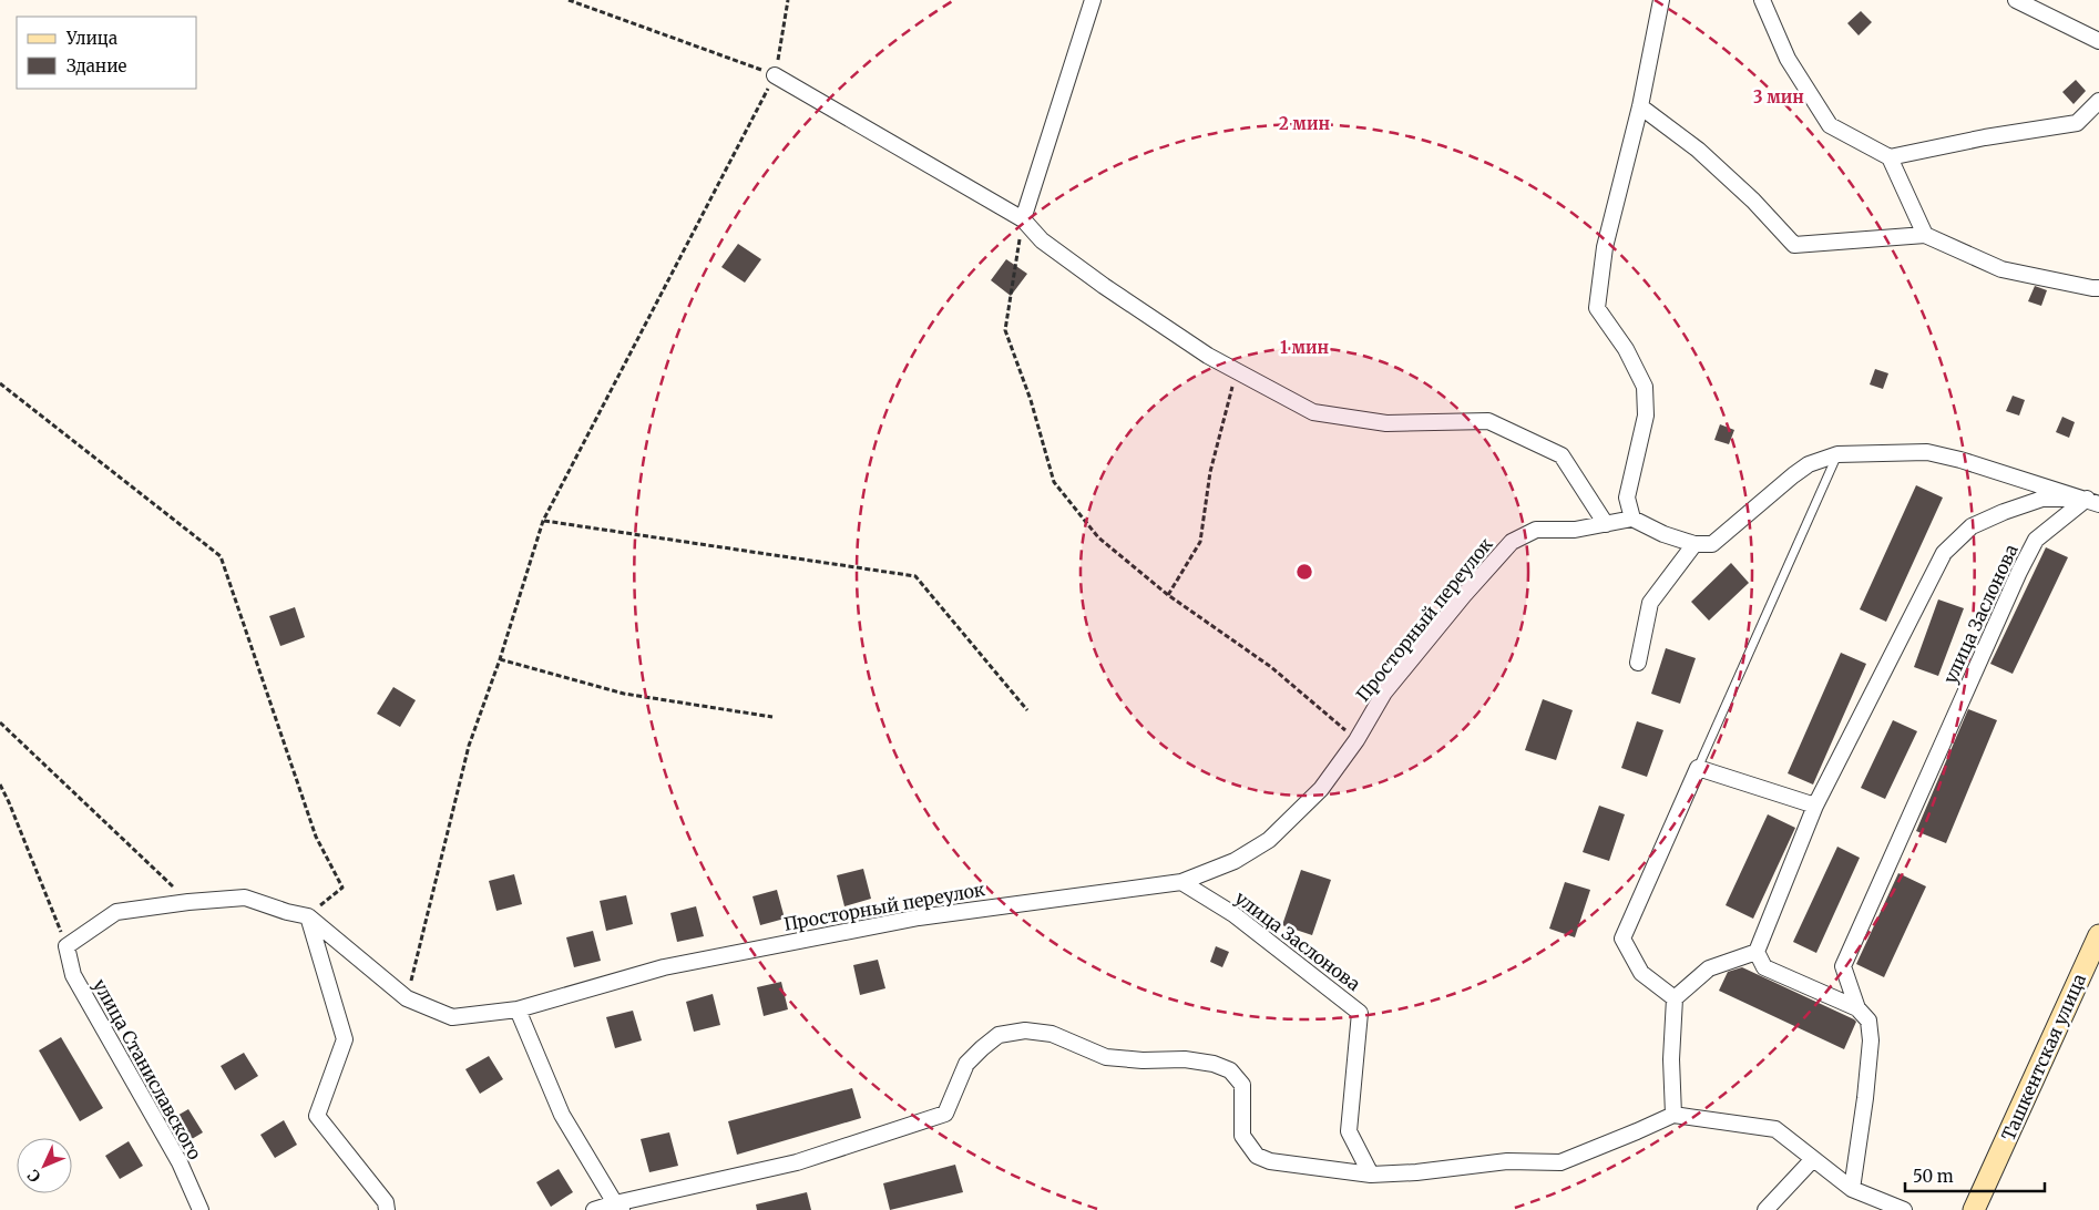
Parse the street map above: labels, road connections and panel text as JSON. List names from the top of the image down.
{
  "streets": {
    "main road": ["Ташкентская улица"],
    "street": ["улица Заслонова", "Просторный переулок", "улица Станиславского"]
  },
  "crossings": [
    ["улица Заслонова", "Просторный переулок"],
    ["Просторный переулок", "улица Станиславского"]
  ],
  "legend": ["Улица", "Здание"],
  "scale_bar": "50 m",
  "north": "bottom left",
  "rings": ["3 мин", "2 мин", "1 мин"]
}
